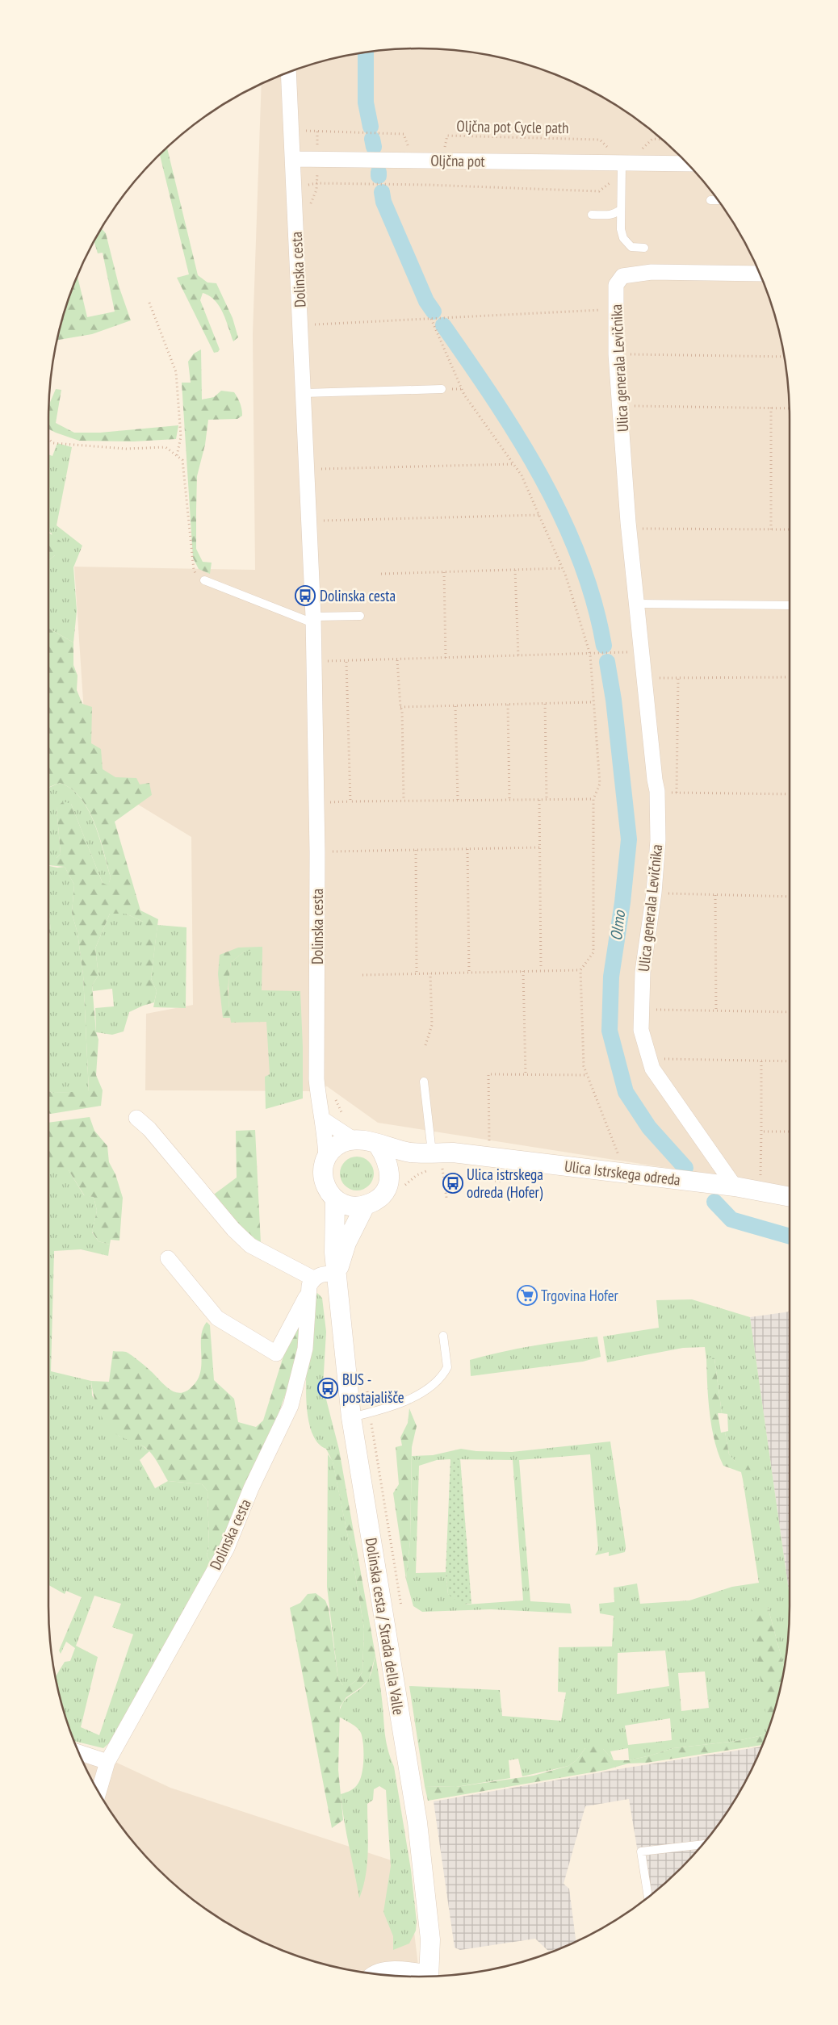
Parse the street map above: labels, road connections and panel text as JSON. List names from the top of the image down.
{
  "streets": {
    "street": [
      "Oljčna pot",
      "Dolinska cesta",
      "Ulica generala Levičnika",
      "Ulica Istrskega odreda",
      "Dolinska cesta / Strada della Valle"
    ],
    "path": ["Oljčna pot Cycle path"]
  },
  "crossings": [
    ["Oljčna pot", "Dolinska cesta"],
    ["Ulica generala Levičnika", "Ulica Istrskega odreda"]
  ],
  "water": ["Olmo"],
  "places": {
    "bus stop": ["Dolinska cesta", "Ulica istrskega odreda (Hofer)", "BUS - postajališče"],
    "supermarket": ["Trgovina Hofer"]
  }
}
